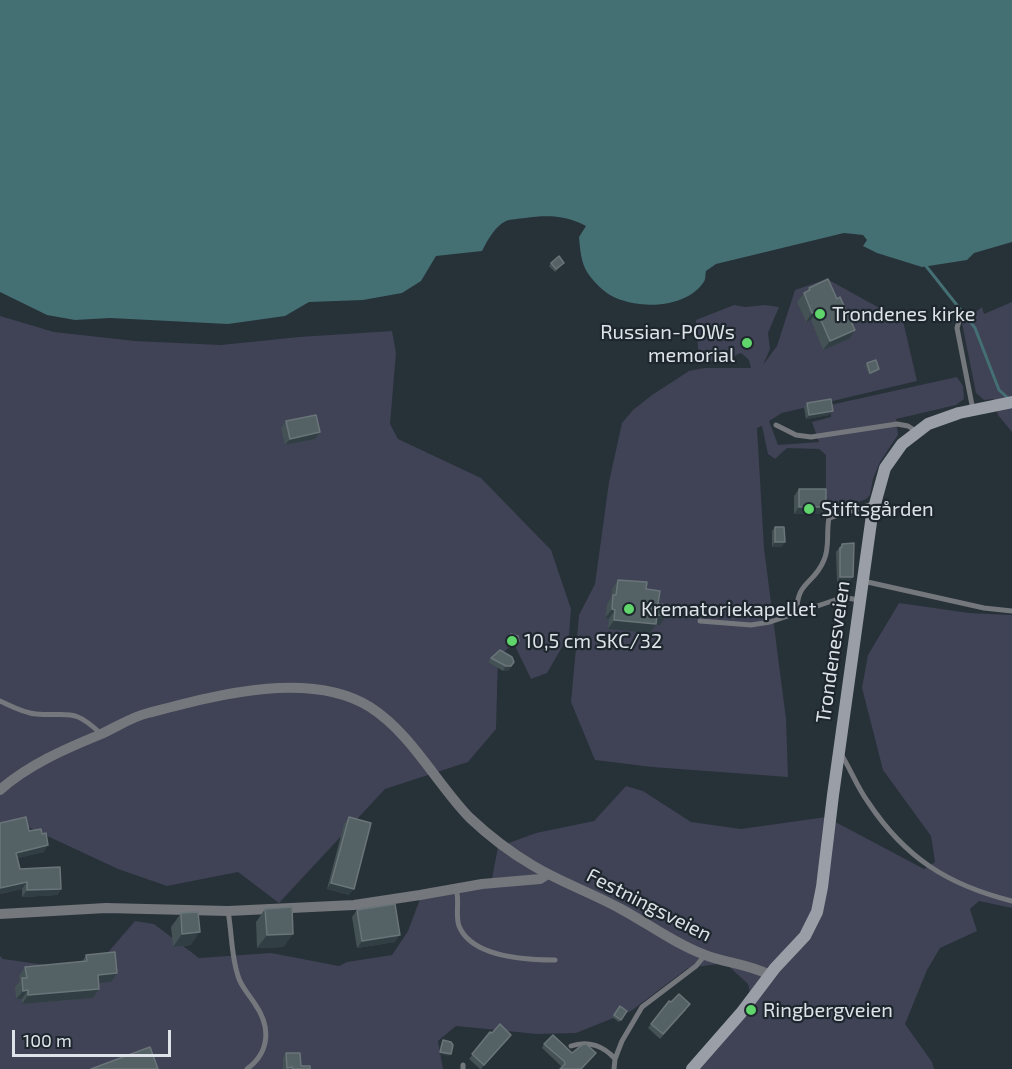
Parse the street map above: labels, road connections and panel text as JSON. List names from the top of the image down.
{
  "streets": {
    "main road": ["Trondenesveien"],
    "street": ["Festningsveien"]
  },
  "crossings": [
    ["Trondenesveien", "Festningsveien"]
  ],
  "places": [
    "Trondenes kirke",
    "Russian-POWs memorial",
    "Stiftsgården",
    "Krematoriekapellet",
    "10,5 cm SKC/32",
    "Ringbergveien"
  ],
  "scale_bar": "100 m"
}
